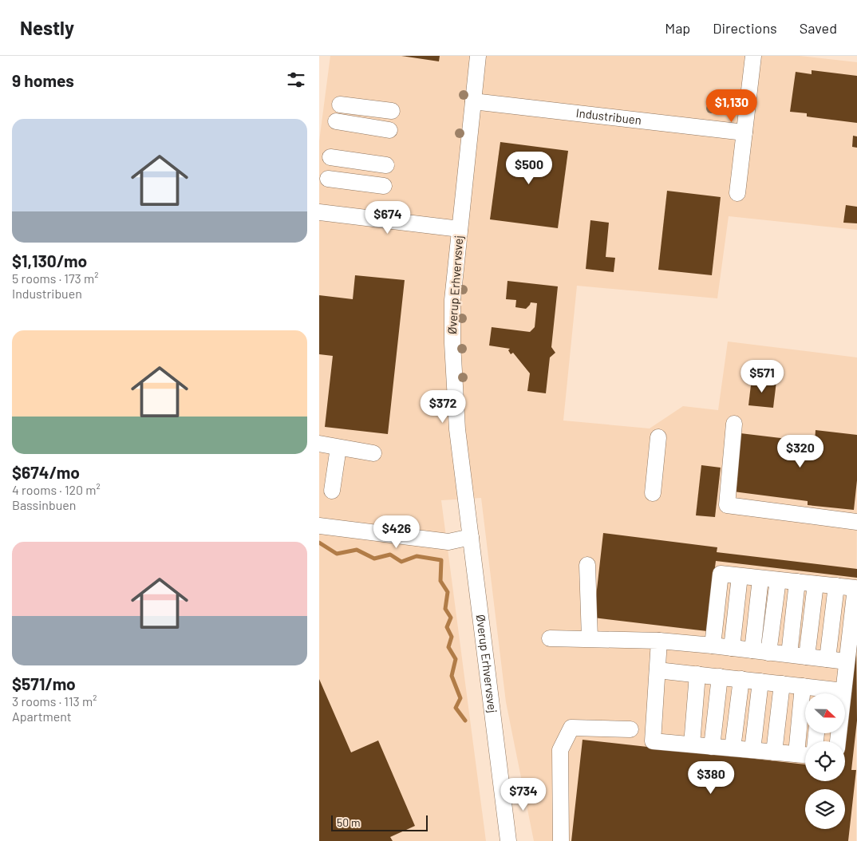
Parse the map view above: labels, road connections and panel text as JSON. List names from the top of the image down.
{
  "streets": {
    "street": ["Industribuen", "Øverup Erhvervsvej"]
  },
  "crossings": [
    ["Industribuen", "Øverup Erhvervsvej"]
  ],
  "scale_bar": "50 m",
  "north": "right",
  "page": {
    "header": "Nestly",
    "nav": ["Map", "Directions", "Saved"],
    "heading": "9 homes",
    "price": [
      "$1,130",
      "$500",
      "$674",
      "$571",
      "$372",
      "$320",
      "$426",
      "$380",
      "$734"
    ],
    "list": [
      {
        "name": "$1,130/mo",
        "note": "5 rooms · 173 m² · Industribuen"
      },
      {
        "name": "$674/mo",
        "note": "4 rooms · 120 m² · Bassinbuen"
      },
      {
        "name": "$571/mo",
        "note": "3 rooms · 113 m² · Apartment"
      }
    ],
    "scale": "50 m"
  }
}
